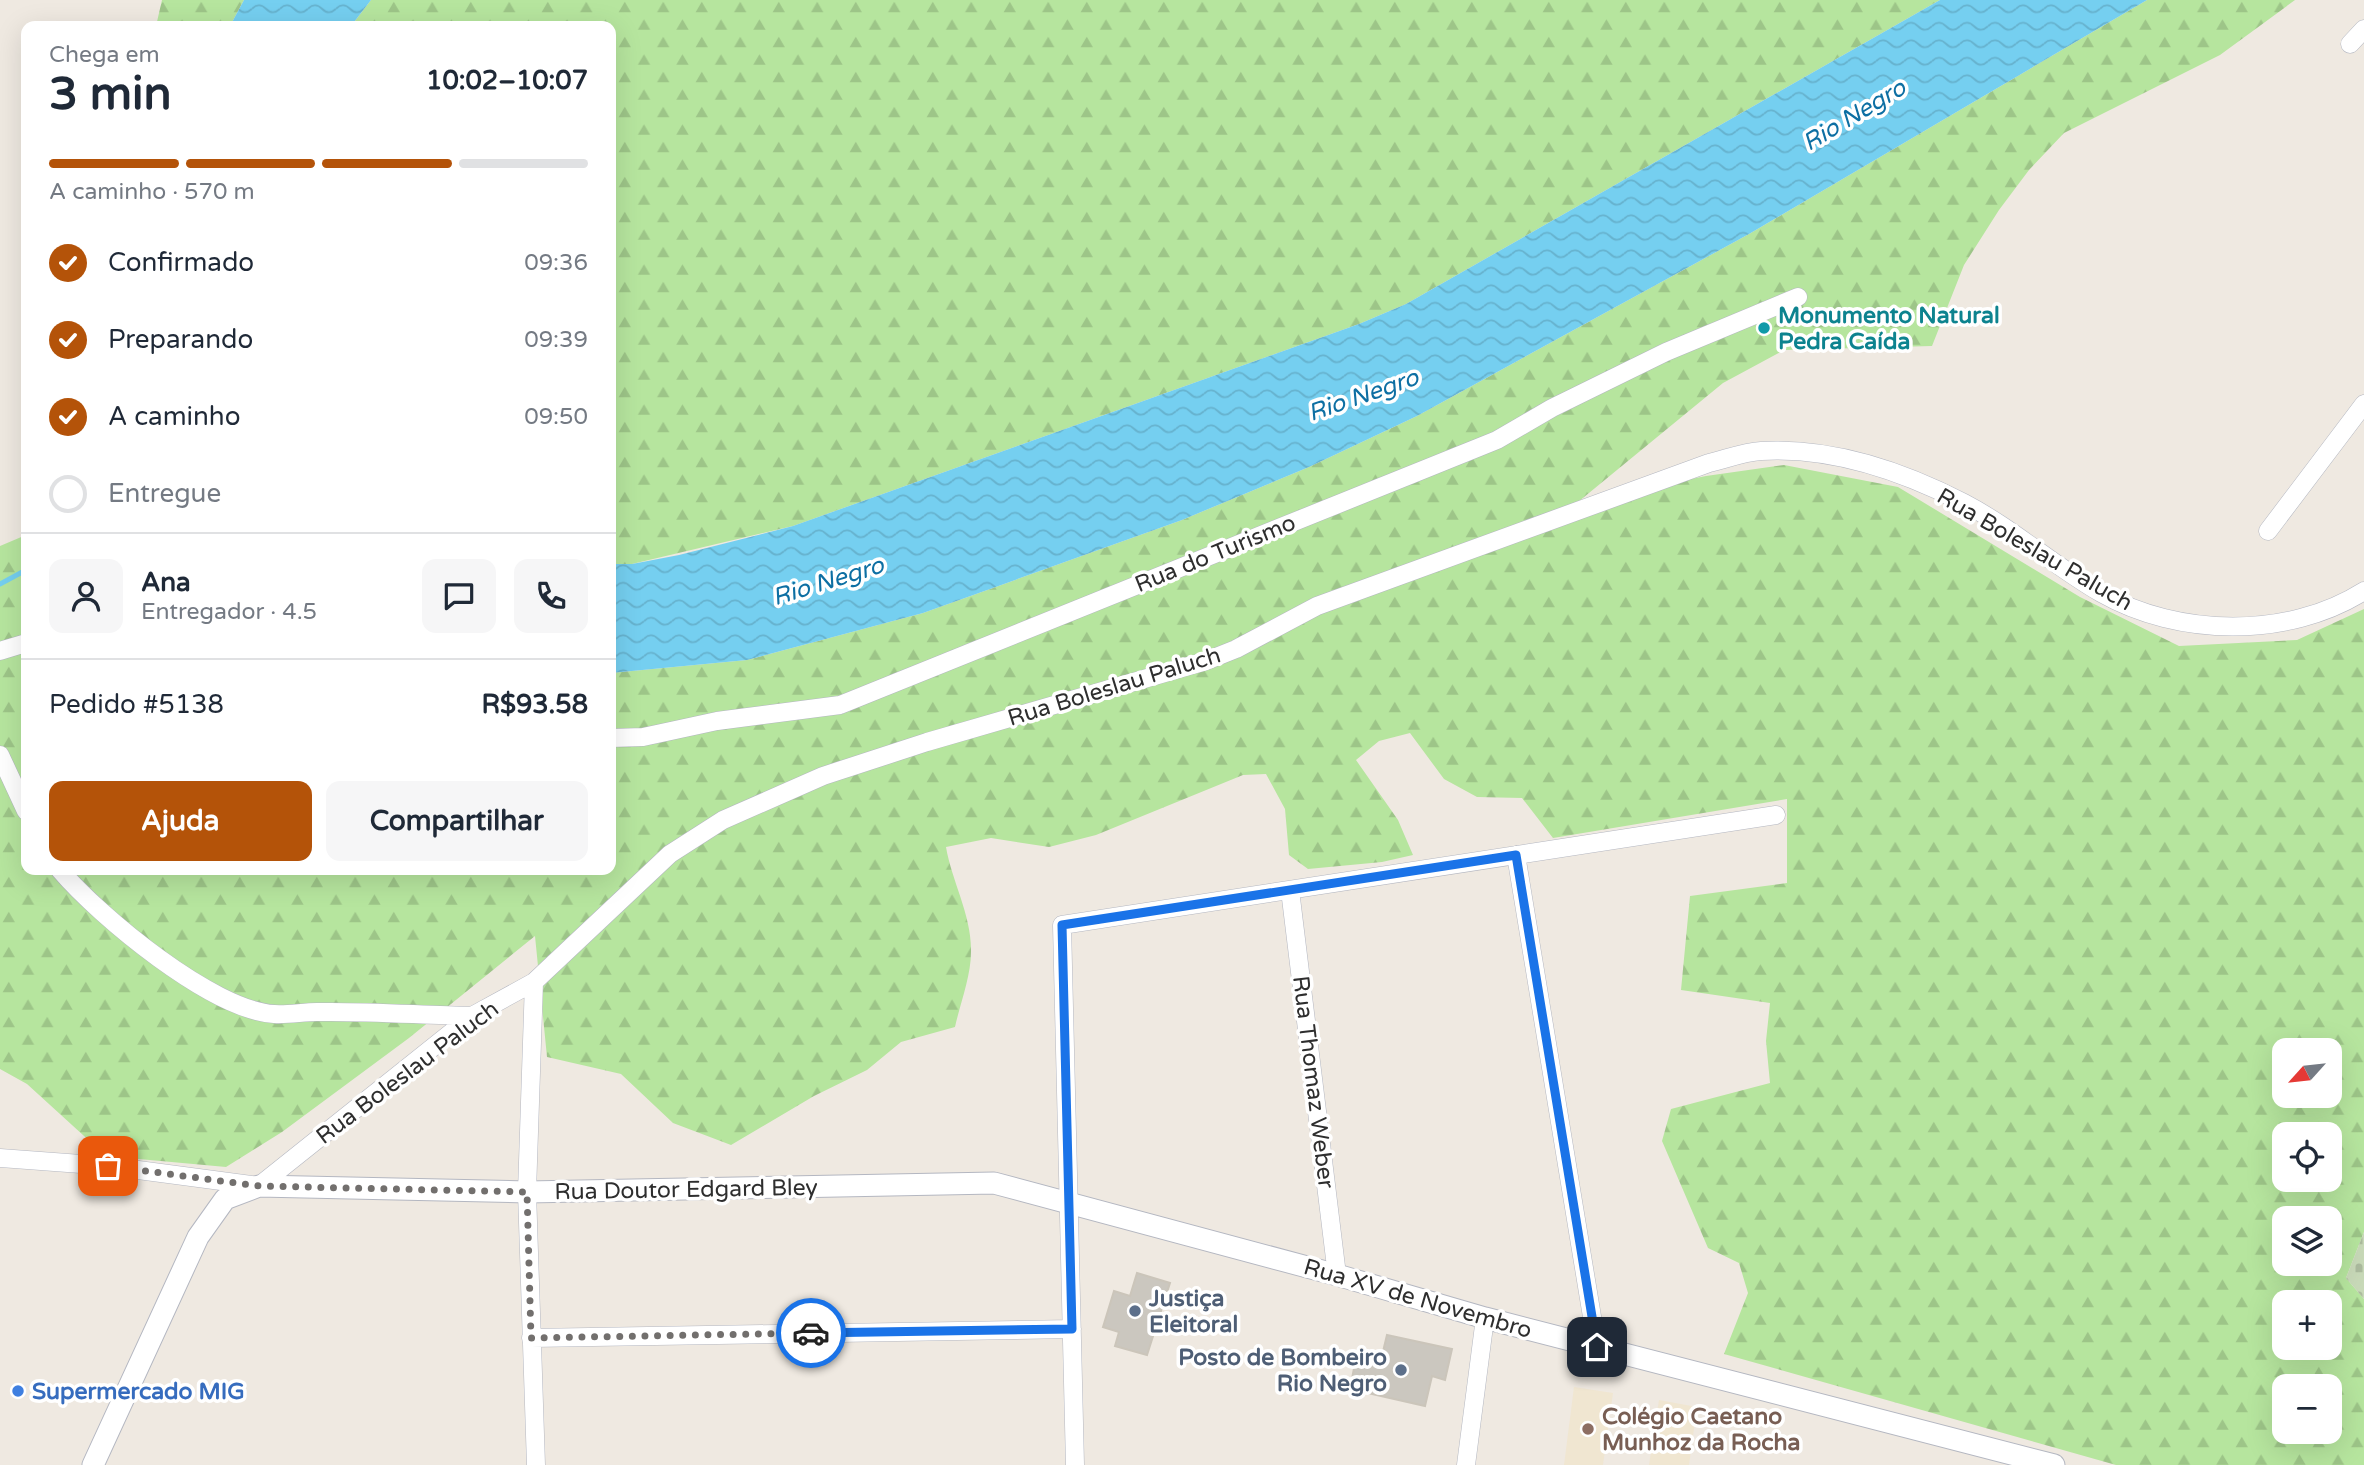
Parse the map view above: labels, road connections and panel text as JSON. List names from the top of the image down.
{
  "streets": {
    "street": [
      "Rua Boleslau Paluch",
      "Rua do Turismo",
      "Rua Thomaz Weber",
      "Rua Doutor Edgard Bley",
      "Rua XV de Novembro"
    ]
  },
  "crossings": [
    ["Rua Boleslau Paluch", "Rua Doutor Edgard Bley"],
    ["Rua Thomaz Weber", "Rua XV de Novembro"],
    ["Rua Doutor Edgard Bley", "Rua XV de Novembro"]
  ],
  "water": ["Rio Negro"],
  "places": [
    "Monumento Natural Pedra Caída",
    "Justiça Eleitoral",
    "Posto de Bombeiro Rio Negro",
    "Supermercado MIG",
    "Colégio Caetano Munhoz da Rocha"
  ],
  "north": "bottom left",
  "page": {
    "heading": ["3 min", "Chega em", "10:02–10:07"],
    "panel": [
      "Ana",
      "Entregador · 4.5",
      "Pedido #5138",
      "R$93.58"
    ],
    "bar": "A caminho · 570 m",
    "list": [
      ["Confirmado", "09:36"],
      ["Preparando", "09:39"],
      ["A caminho", "09:50"],
      "Entregue"
    ],
    "buttons": ["Ajuda", "Compartilhar"],
    "map_buttons": ["+", "−"]
  }
}
